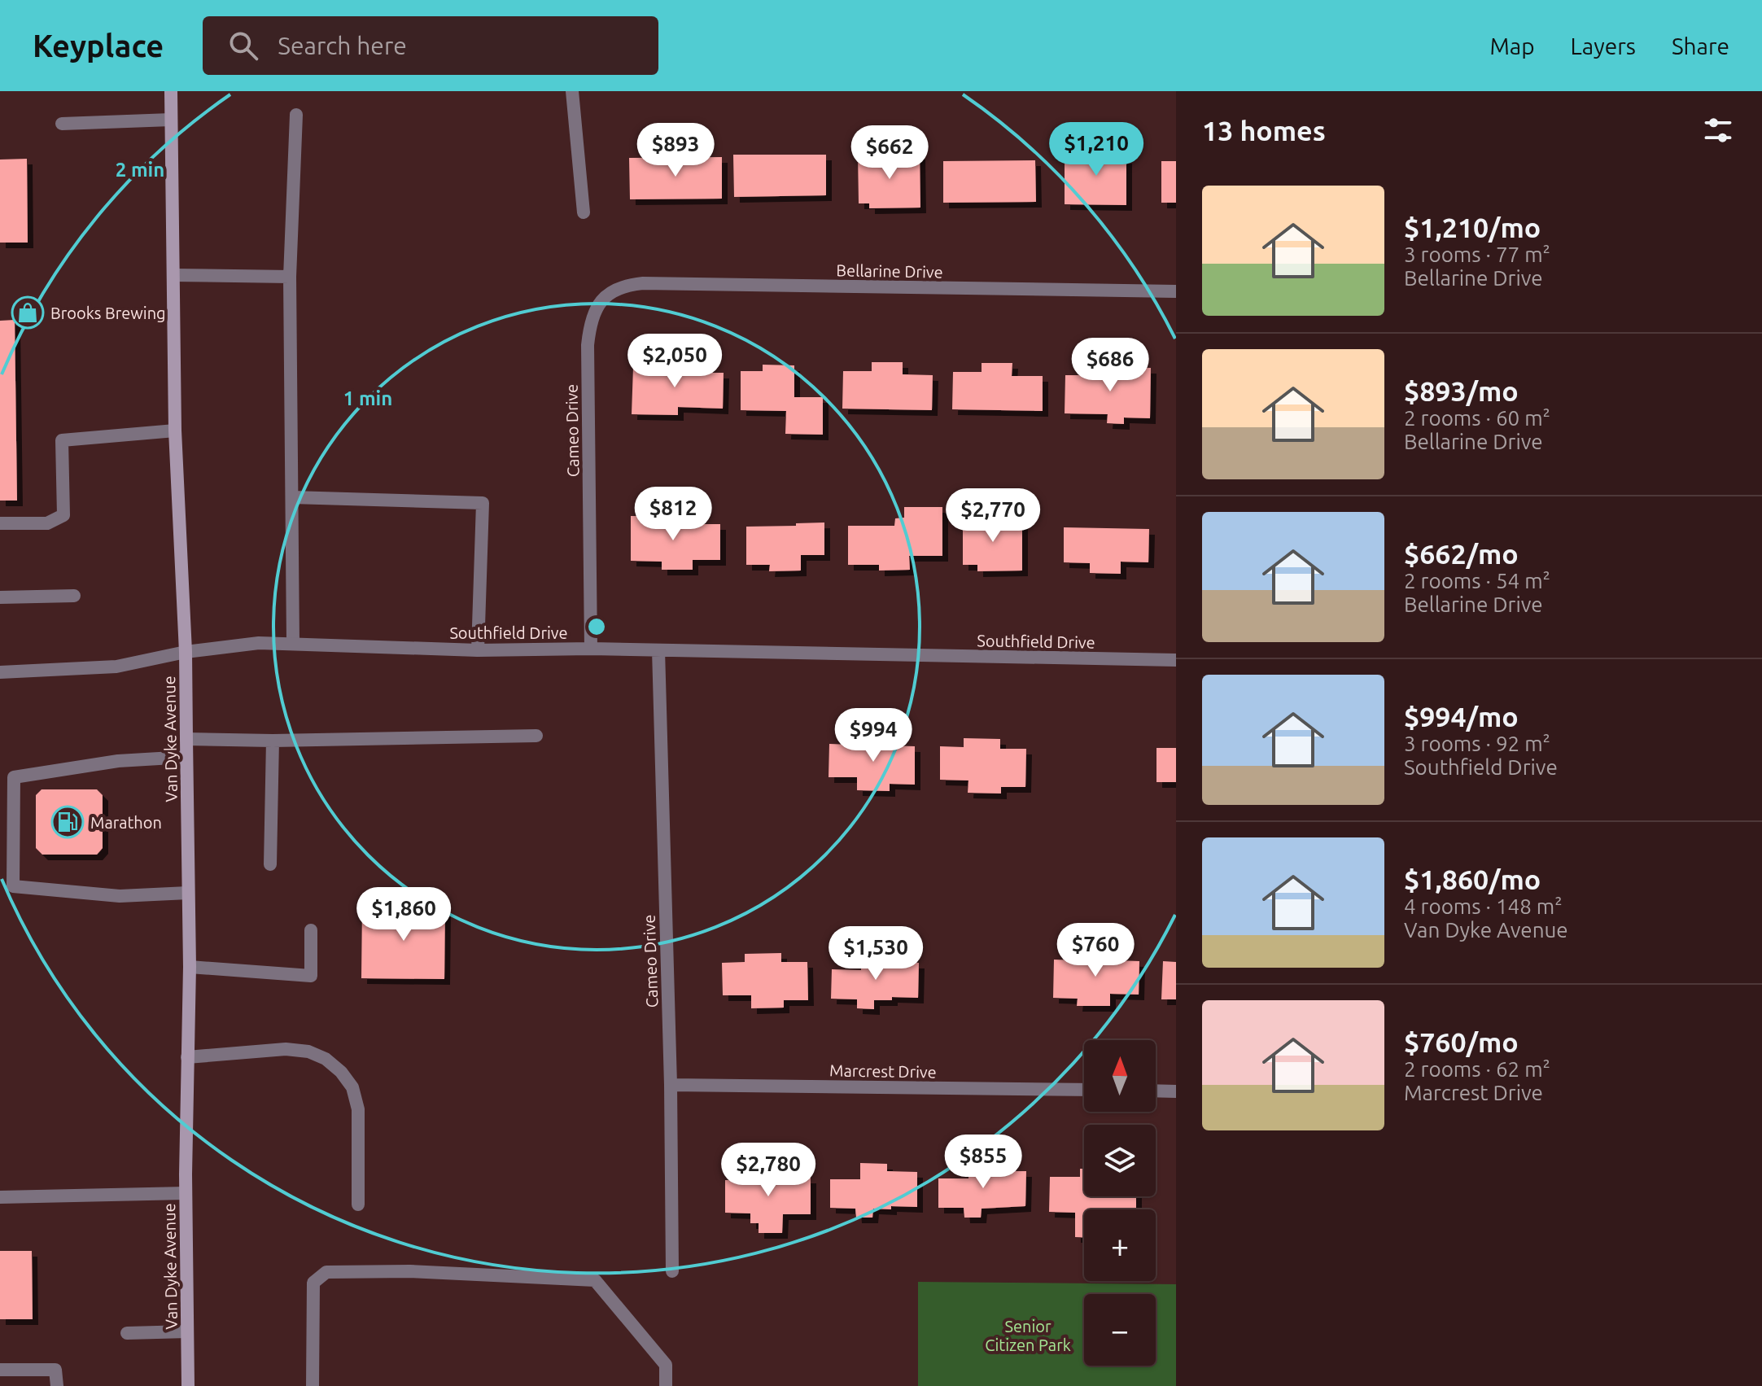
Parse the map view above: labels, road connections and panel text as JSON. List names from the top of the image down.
{
  "streets": {
    "main road": ["Van Dyke Avenue"],
    "street": [
      "Bellarine Drive",
      "Cameo Drive",
      "Southfield Drive",
      "Marcrest Drive"
    ]
  },
  "crossings": [
    ["Bellarine Drive", "Cameo Drive"],
    ["Cameo Drive", "Southfield Drive"],
    ["Cameo Drive", "Marcrest Drive"],
    ["Southfield Drive", "Van Dyke Avenue"]
  ],
  "parks": ["Senior Citizen Park"],
  "places": {
    "shop": ["Brooks Brewing"],
    "fuel station": ["Marathon"]
  },
  "north": "top",
  "page": {
    "header": "Keyplace",
    "search": "Search here",
    "nav": ["Map", "Layers", "Share"],
    "heading": "13 homes",
    "price": [
      "$1,210",
      "$893",
      "$662",
      "$2,050",
      "$686",
      "$812",
      "$2,770",
      "$994",
      "$1,860",
      "$760",
      "$1,530",
      "$855",
      "$2,780"
    ],
    "list": [
      {
        "name": "$1,210/mo",
        "note": "3 rooms · 77 m² · Bellarine Drive"
      },
      {
        "name": "$893/mo",
        "note": "2 rooms · 60 m² · Bellarine Drive"
      },
      {
        "name": "$662/mo",
        "note": "2 rooms · 54 m² · Bellarine Drive"
      },
      {
        "name": "$994/mo",
        "note": "3 rooms · 92 m² · Southfield Drive"
      },
      {
        "name": "$1,860/mo",
        "note": "4 rooms · 148 m² · Van Dyke Avenue"
      },
      {
        "name": "$760/mo",
        "note": "2 rooms · 62 m² · Marcrest Drive"
      }
    ],
    "map_buttons": ["+", "−"]
  },
  "rings": ["2 min", "1 min"]
}
